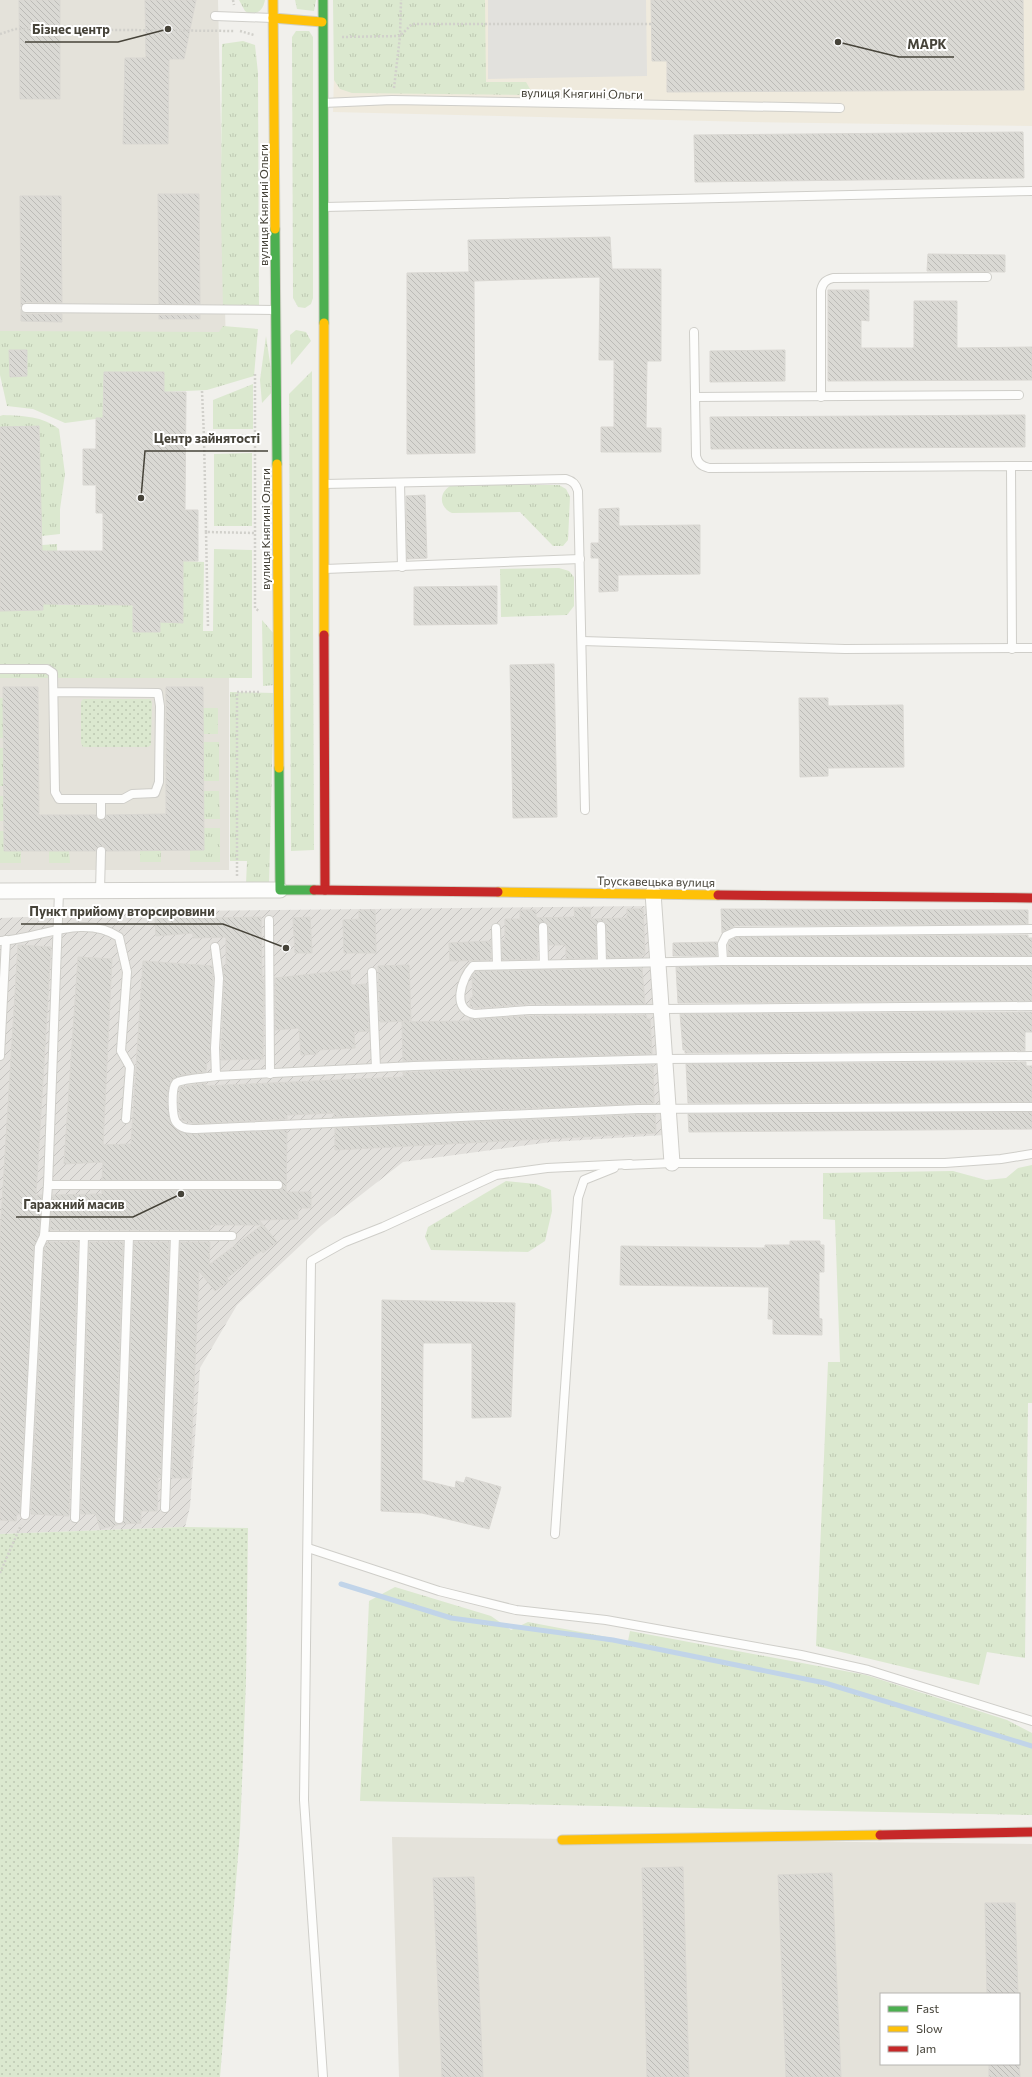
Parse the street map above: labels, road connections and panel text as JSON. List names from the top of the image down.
{
  "streets": {
    "street": ["вулиця Княгині Ольги", "Трускавецька вулиця"]
  },
  "crossings": [
    ["вулиця Княгині Ольги", "Трускавецька вулиця"]
  ],
  "places": [
    "Бізнес центр",
    "МАРК",
    "Центр зайнятості",
    "Пункт прийому вторсировини",
    "Гаражний масив"
  ],
  "legend": ["Fast", "Slow", "Jam"]
}
